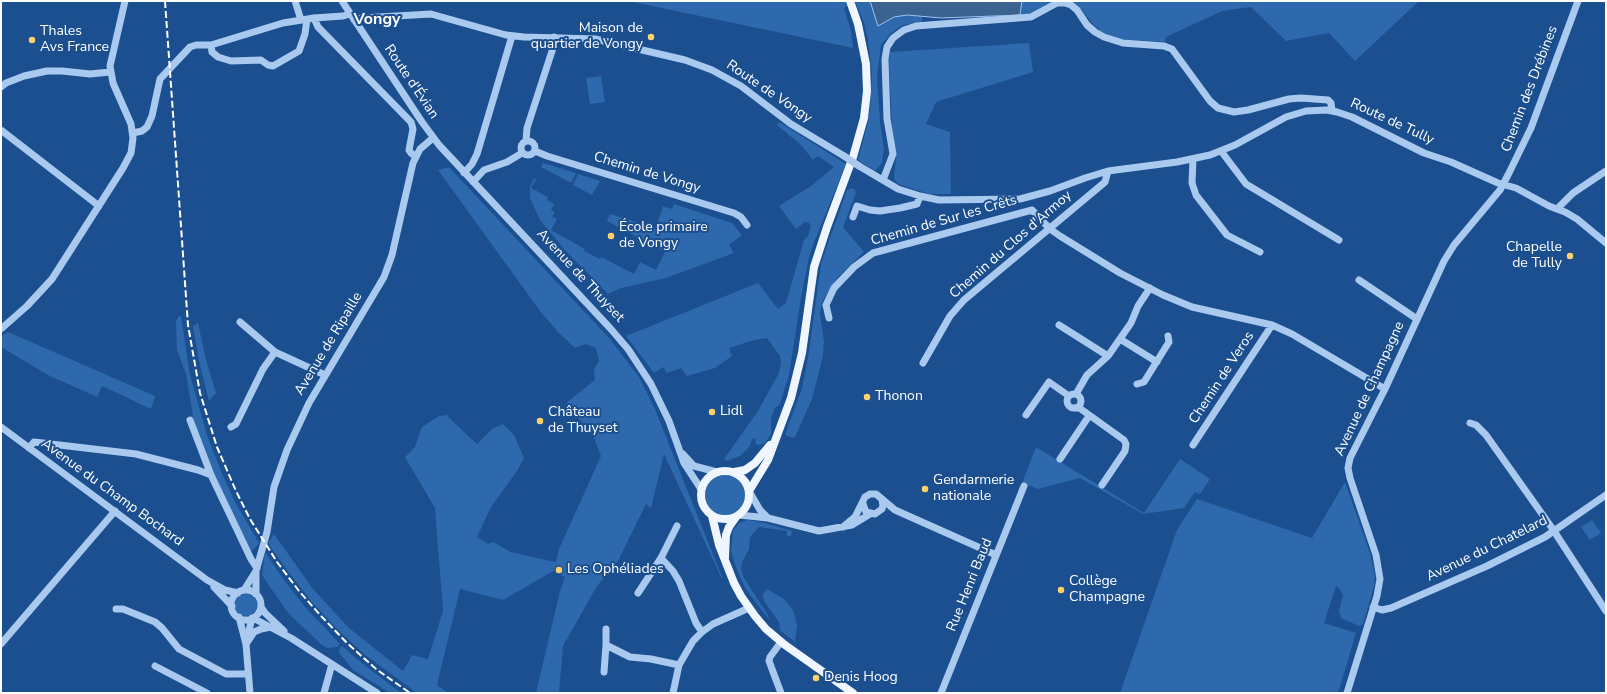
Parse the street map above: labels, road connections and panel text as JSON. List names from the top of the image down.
{
  "streets": {
    "street": [
      "Route d'Évian",
      "Chemin des Drébines",
      "Route de Vongy",
      "Route de Tully",
      "Chemin de Vongy",
      "Chemin de Sur les Crêts",
      "Chemin du Clos d'Armoy",
      "Avenue de Thuyset",
      "Avenue de Ripaille",
      "Chemin de Veros",
      "Avenue de Champagne",
      "Avenue du Champ Bochard",
      "Avenue du Chatelard",
      "Rue Henri Baud"
    ]
  },
  "crossings": [
    ["Route d'Évian", "Route de Vongy"],
    ["Route d'Évian", "Avenue de Thuyset"],
    ["Route d'Évian", "Avenue de Ripaille"],
    ["Chemin des Drébines", "Route de Tully"],
    ["Chemin des Drébines", "Avenue de Champagne"],
    ["Route de Vongy", "Route de Tully"],
    ["Route de Vongy", "Chemin du Clos d'Armoy"],
    ["Route de Tully", "Chemin du Clos d'Armoy"],
    ["Route de Tully", "Avenue de Champagne"],
    ["Chemin de Sur les Crêts", "Chemin du Clos d'Armoy"],
    ["Avenue de Thuyset", "Avenue de Ripaille"],
    ["Avenue de Ripaille", "Avenue du Champ Bochard"],
    ["Avenue de Champagne", "Avenue du Chatelard"]
  ],
  "districts": ["Vongy"],
  "places": [
    "Maison de quartier de Vongy",
    "Thales Avs France",
    "École primaire de Vongy",
    "Chapelle de Tully",
    "Thonon",
    "Lidl",
    "Château de Thuyset",
    "Gendarmerie nationale",
    "Les Ophéliades",
    "Collège Champagne",
    "Denis Hoog"
  ]
}
